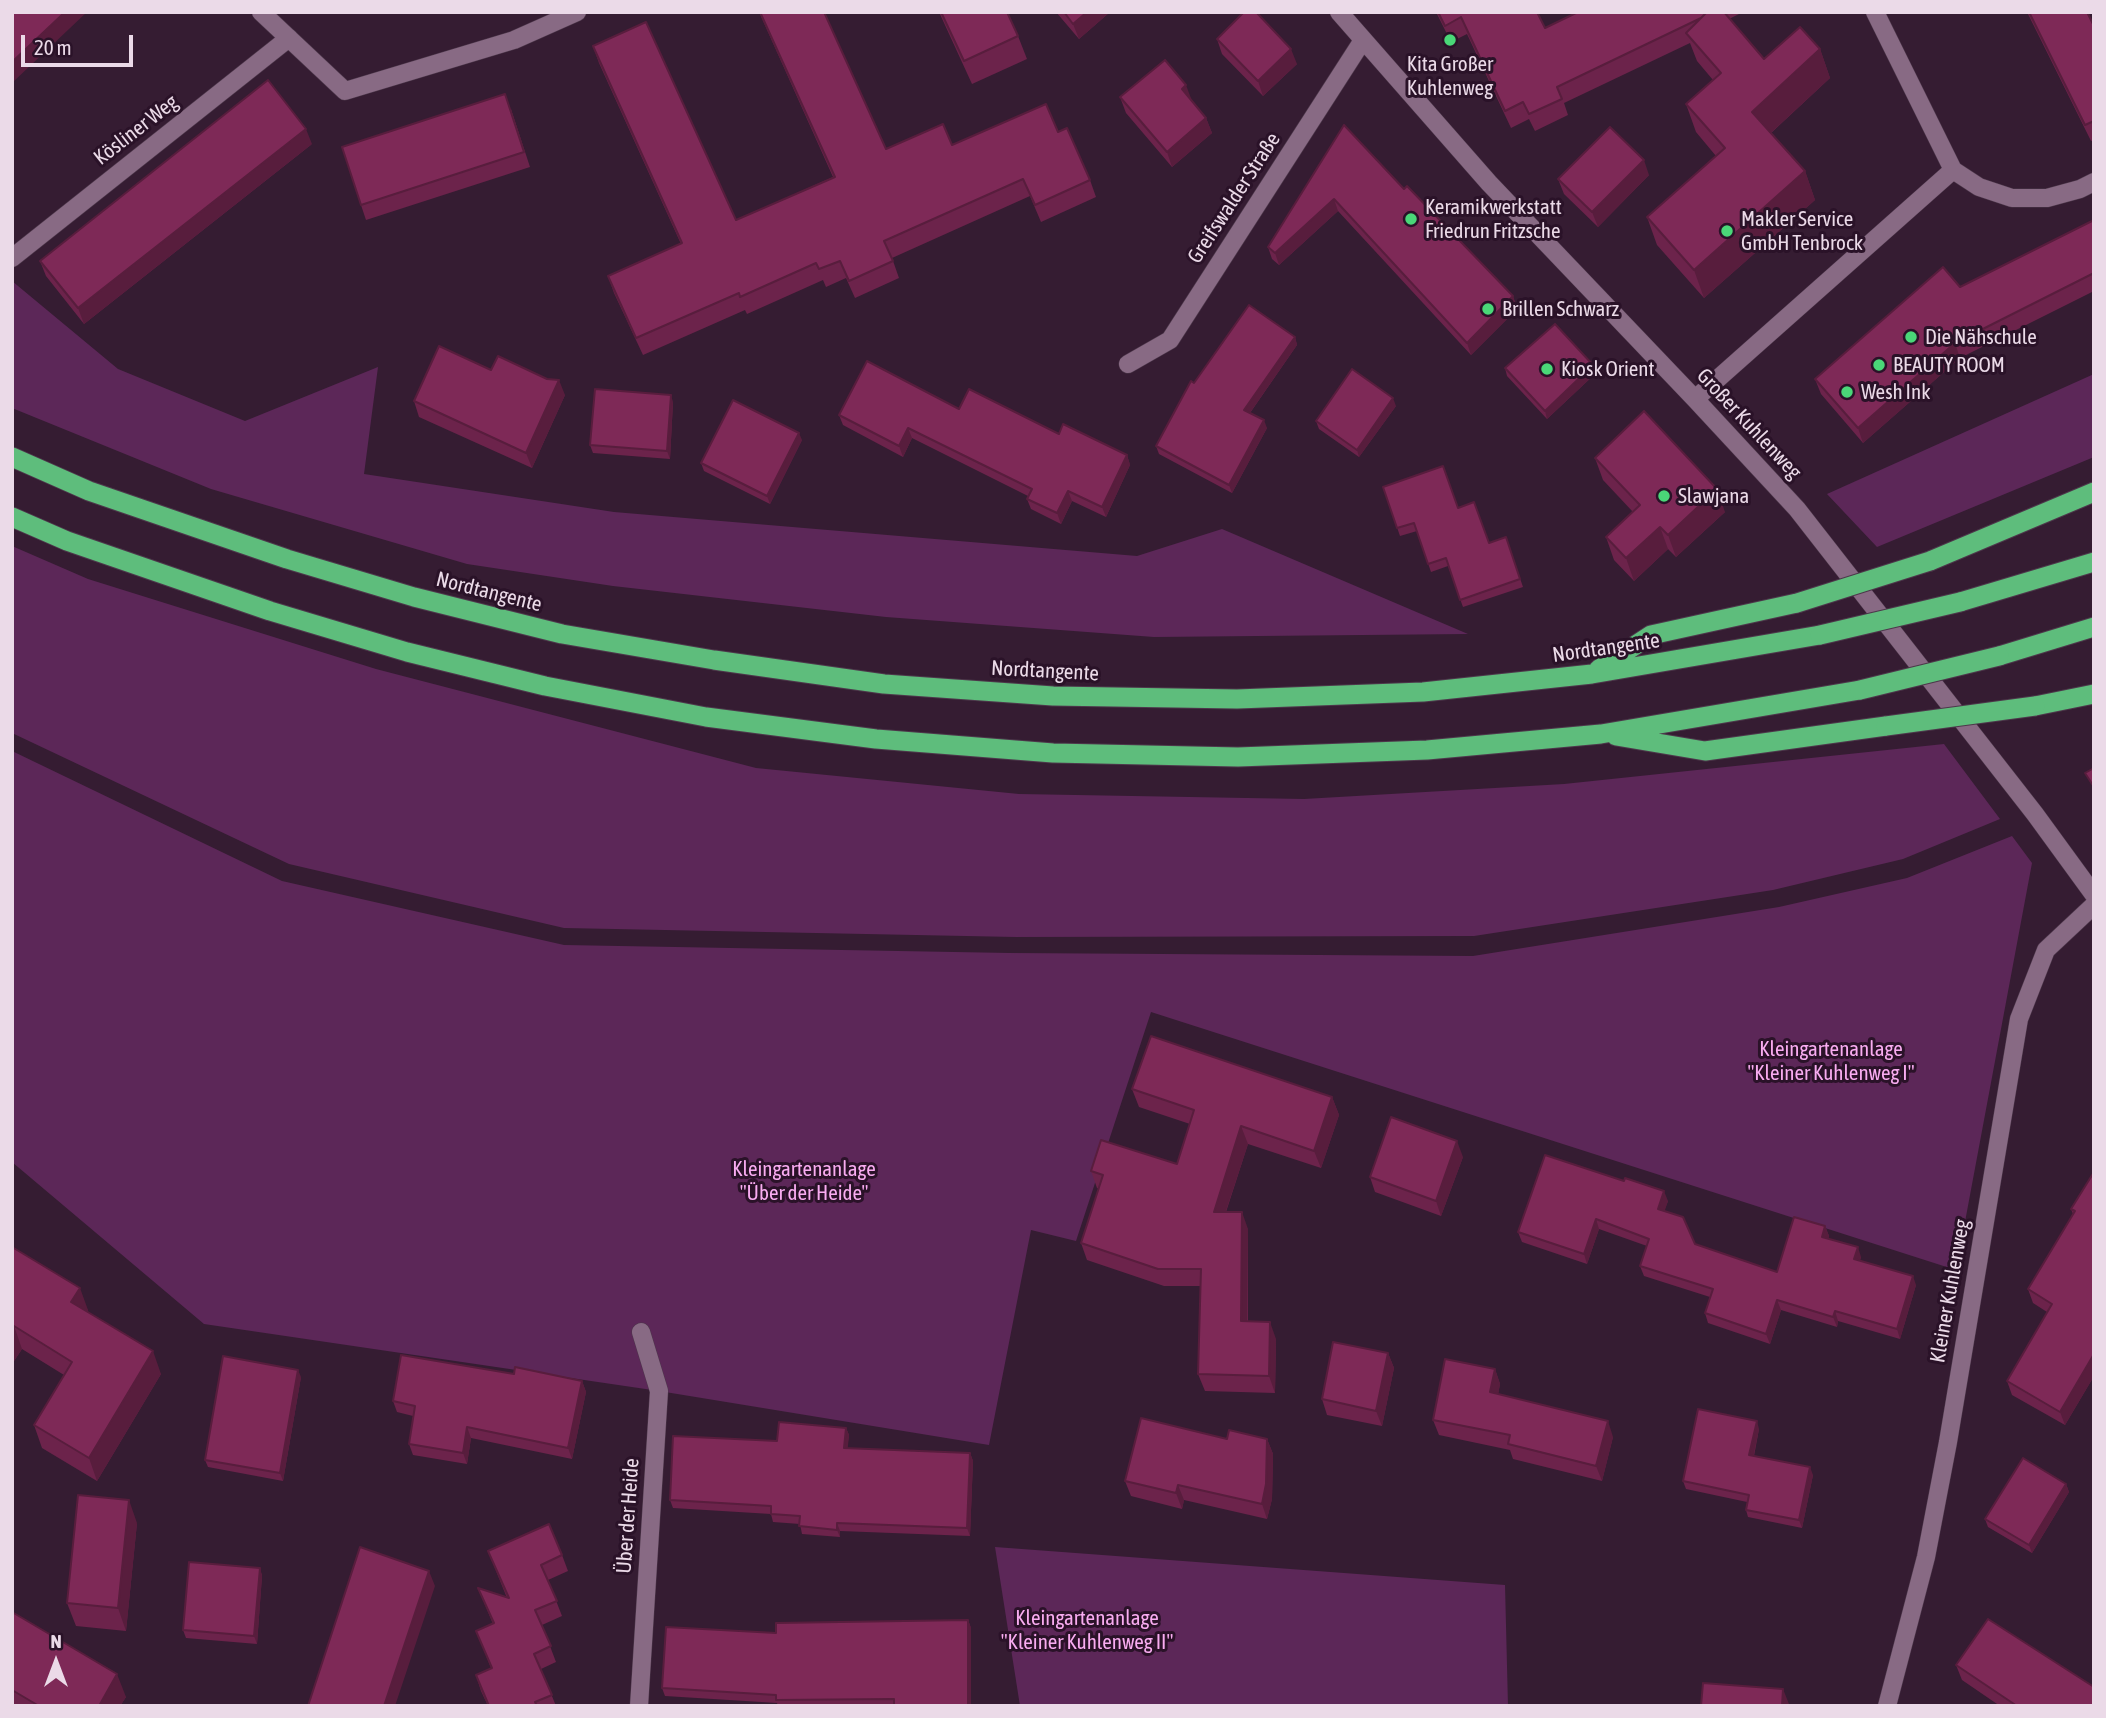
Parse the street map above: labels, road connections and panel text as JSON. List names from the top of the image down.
{
  "streets": {
    "highway": ["Nordtangente"],
    "street": [
      "Kösliner Weg",
      "Greifswalder Straße",
      "Großer Kuhlenweg",
      "Kleiner Kuhlenweg",
      "Über der Heide"
    ]
  },
  "crossings": [
    ["Greifswalder Straße", "Großer Kuhlenweg"]
  ],
  "parks": ["Kleingartenanlage \"Kleiner Kuhlenweg I\"", "Kleingartenanlage \"Über der Heide\"", "Kleingartenanlage \"Kleiner Kuhlenweg II\""],
  "places": [
    "Kita Großer Kuhlenweg",
    "Keramikwerkstatt Friedrun Fritzsche",
    "Makler Service GmbH Tenbrock",
    "Brillen Schwarz",
    "Die Nähschule",
    "BEAUTY ROOM",
    "Kiosk Orient",
    "Wesh Ink",
    "Slawjana"
  ],
  "scale_bar": "20 m",
  "north": "top"
}
